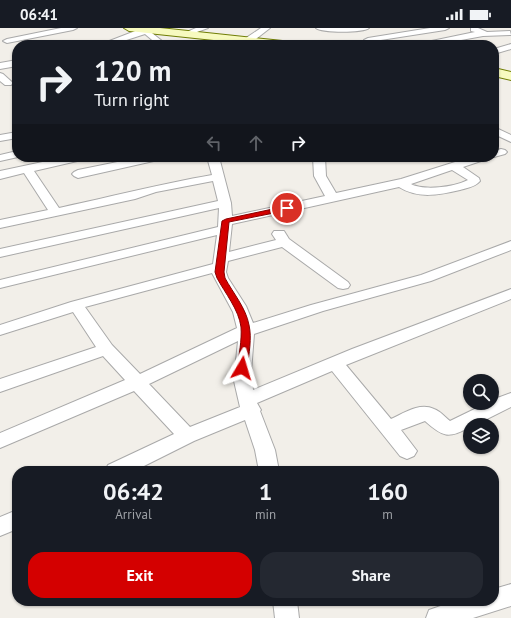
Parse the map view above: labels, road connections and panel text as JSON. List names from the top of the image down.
{
  "page": {
    "status": "06:41",
    "turn": ["120 m", "Turn right"],
    "eta": [
      "06:42",
      "Arrival",
      "1",
      "min",
      "160",
      "m"
    ],
    "buttons": ["Exit", "Share"]
  }
}
